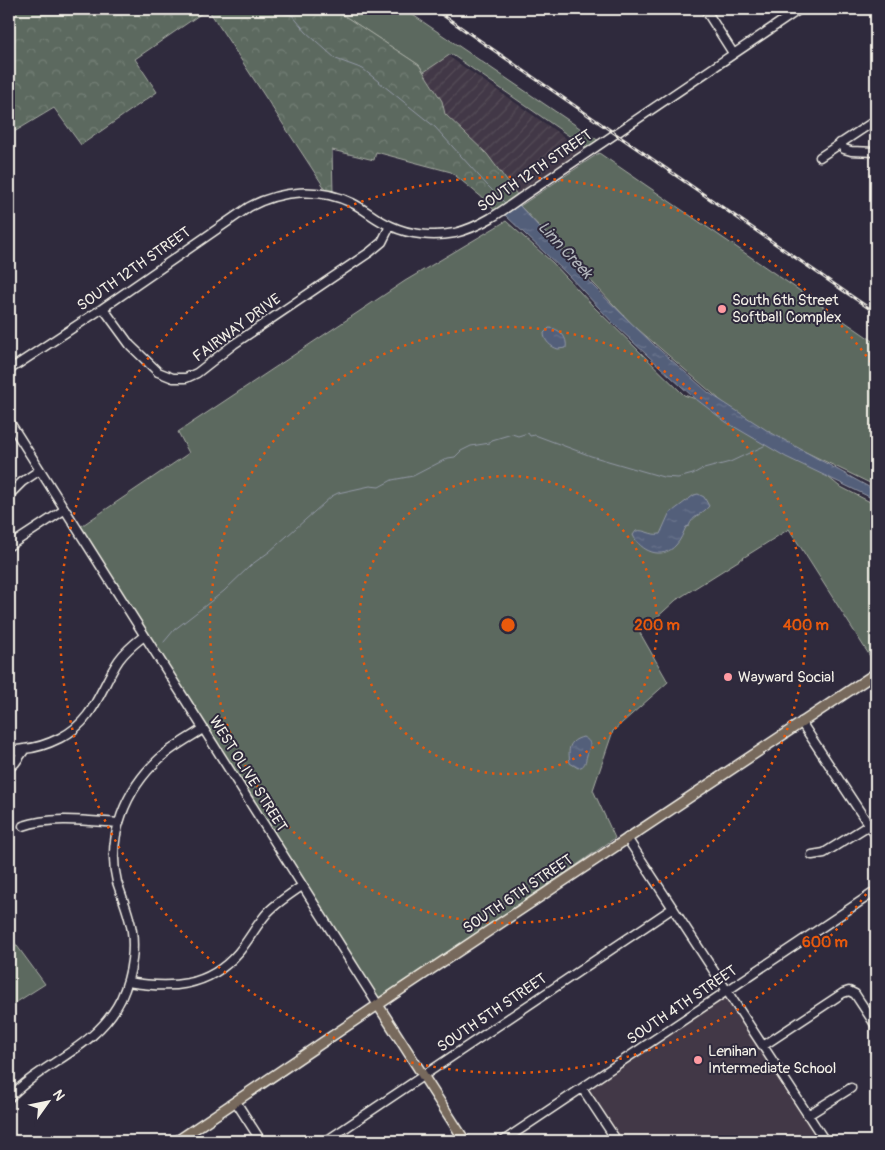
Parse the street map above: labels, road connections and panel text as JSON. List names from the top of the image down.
{
  "streets": {
    "main road": ["WEST OLIVE STREET", "SOUTH 6TH STREET"],
    "street": [
      "SOUTH 12TH STREET",
      "FAIRWAY DRIVE",
      "SOUTH 4TH STREET",
      "SOUTH 5TH STREET"
    ]
  },
  "crossings": [
    ["SOUTH 12TH STREET", "FAIRWAY DRIVE"],
    ["WEST OLIVE STREET", "SOUTH 6TH STREET"],
    ["WEST OLIVE STREET", "SOUTH 5TH STREET"]
  ],
  "water": ["Linn Creek"],
  "places": ["South 6th Street Softball Complex", "Wayward Social", "Lenihan Intermediate School"],
  "north": "top right",
  "rings": ["200 m", "400 m", "600 m"]
}
